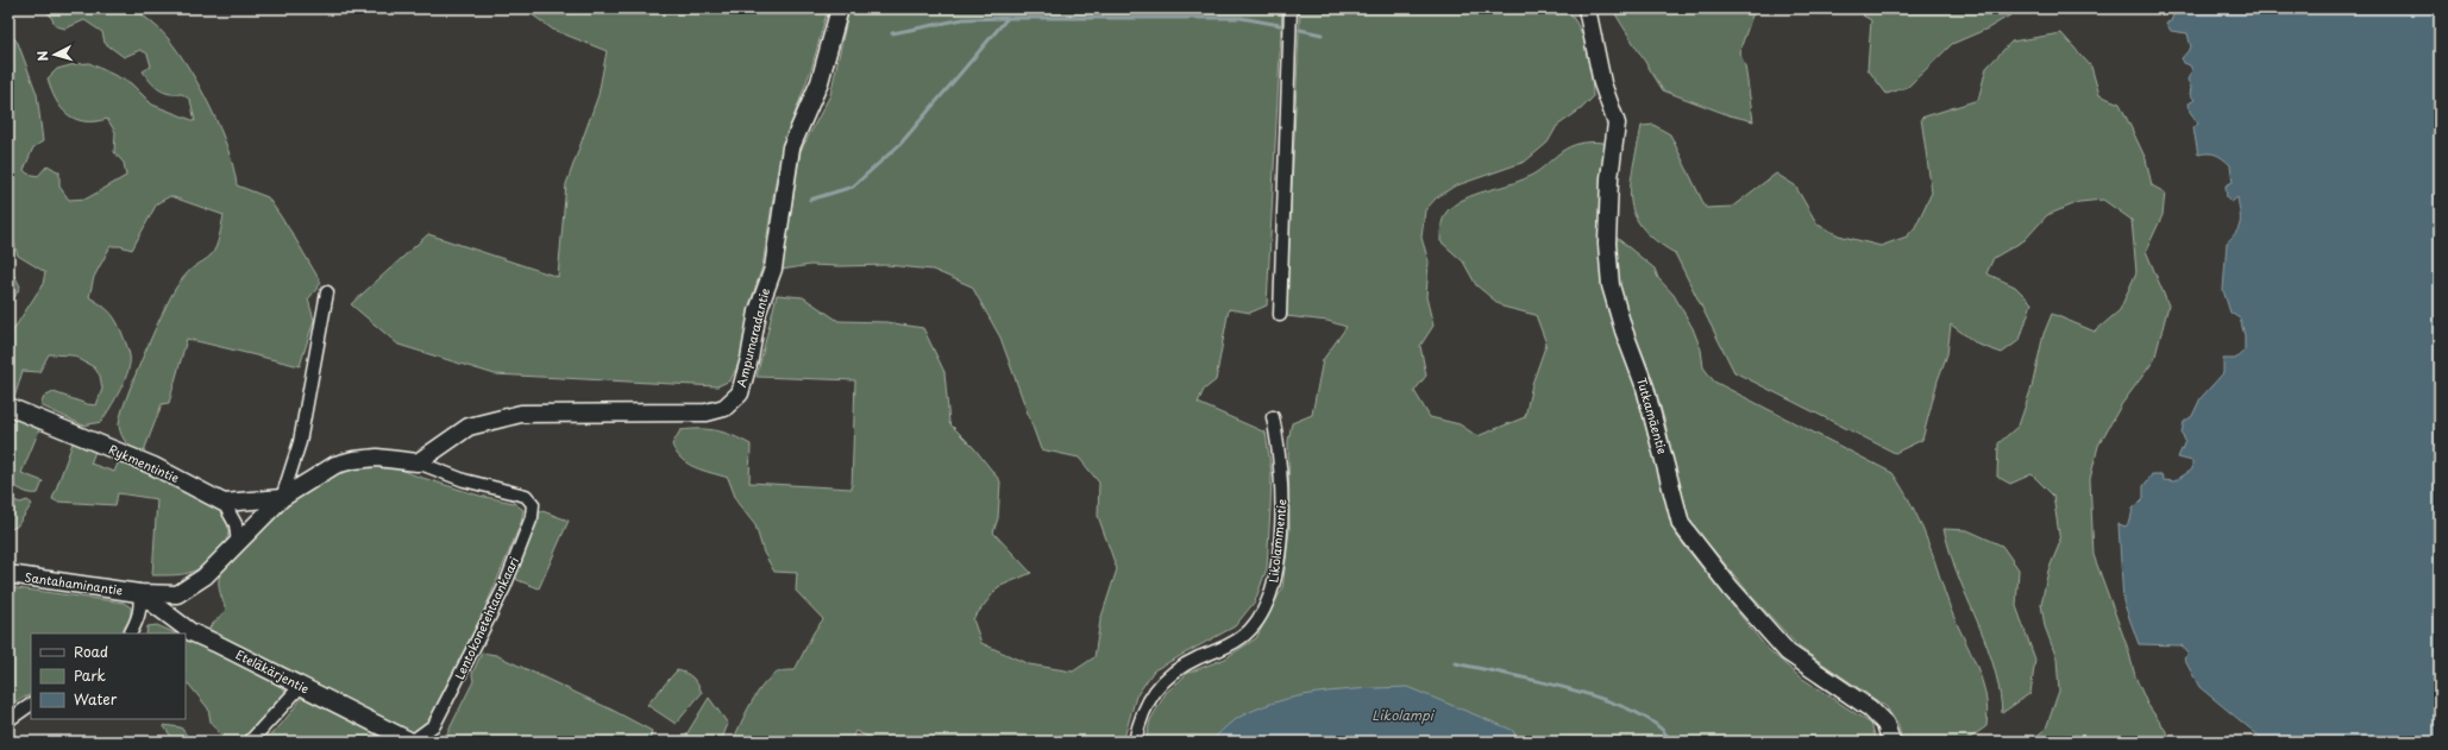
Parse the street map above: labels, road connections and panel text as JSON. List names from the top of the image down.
{
  "streets": {
    "street": [
      "Ampumaradantie",
      "Tutkamäentie",
      "Rykmentintie",
      "Likolammentie",
      "Santahaminantie",
      "Lentokonetehtaankaari",
      "Eteläkärjentie"
    ]
  },
  "crossings": [
    ["Ampumaradantie", "Lentokonetehtaankaari"],
    ["Santahaminantie", "Lentokonetehtaankaari"],
    ["Santahaminantie", "Eteläkärjentie"],
    ["Lentokonetehtaankaari", "Eteläkärjentie"]
  ],
  "water": ["Likolampi"],
  "legend": ["Road", "Park", "Water"],
  "north": "left"
}
